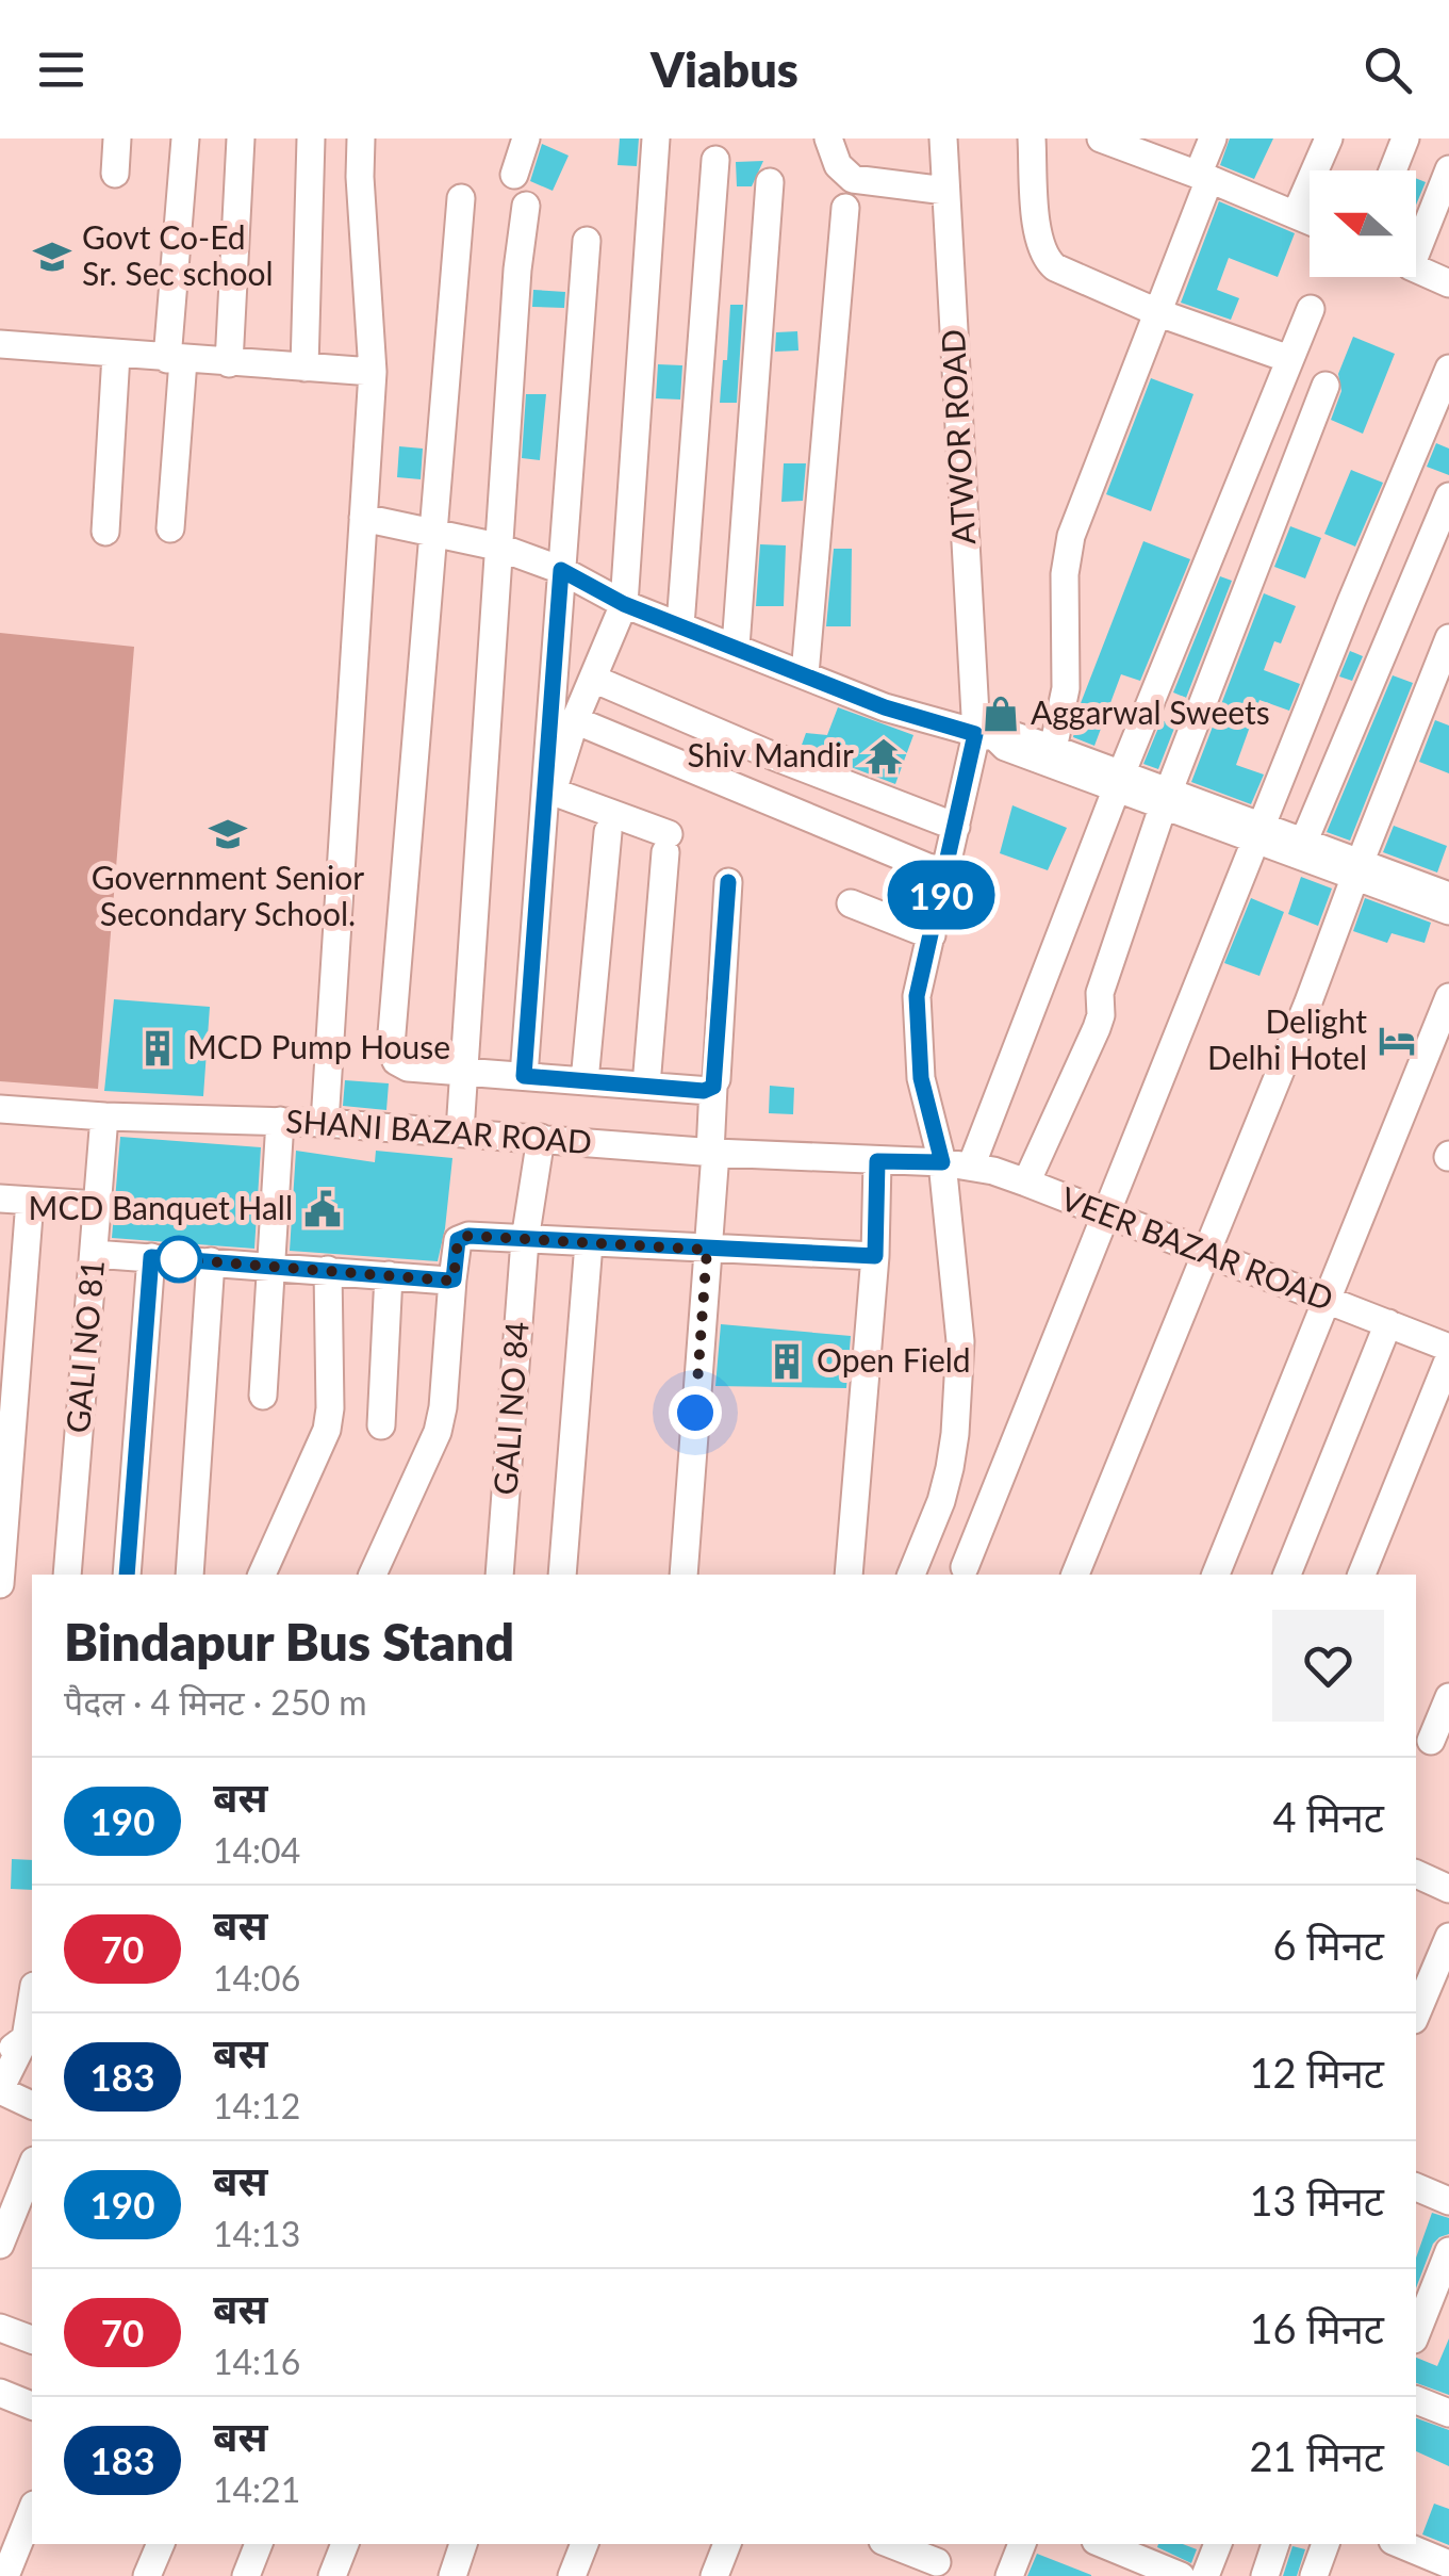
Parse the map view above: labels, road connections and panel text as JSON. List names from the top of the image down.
{
  "streets": {
    "street": [
      "ATWOR ROAD",
      "SHANI BAZAR ROAD",
      "VEER BAZAR ROAD",
      "GALI NO 81",
      "GALI NO 84"
    ]
  },
  "crossings": [
    ["ATWOR ROAD", "SHANI BAZAR ROAD"],
    ["ATWOR ROAD", "VEER BAZAR ROAD"],
    ["SHANI BAZAR ROAD", "VEER BAZAR ROAD"],
    ["SHANI BAZAR ROAD", "GALI NO 81"],
    ["SHANI BAZAR ROAD", "GALI NO 84"]
  ],
  "places": {
    "school or university": ["Govt Co-Ed Sr. Sec school", "Government Senior Secondary School."],
    "shop": ["Aggarwal Sweets"],
    "temple": ["Shiv Mandir"],
    "hotel": ["Delight Delhi Hotel"],
    "building": ["MCD Pump House", "Open Field"],
    "public building": ["MCD Banquet Hall"]
  },
  "lines": ["bus line 190"],
  "north": "left",
  "page": {
    "header": "Viabus",
    "on_map": "190",
    "heading": ["Bindapur Bus Stand", "पैदल · 4 मिनट · 250 m"],
    "list": [
      {
        "mark": "190",
        "name": "बस",
        "note": "14:04",
        "value": "4 मिनट"
      },
      {
        "mark": "70",
        "name": "बस",
        "note": "14:06",
        "value": "6 मिनट"
      },
      {
        "mark": "183",
        "name": "बस",
        "note": "14:12",
        "value": "12 मिनट"
      },
      {
        "mark": "190",
        "name": "बस",
        "note": "14:13",
        "value": "13 मिनट"
      },
      {
        "mark": "70",
        "name": "बस",
        "note": "14:16",
        "value": "16 मिनट"
      },
      {
        "mark": "183",
        "name": "बस",
        "note": "14:21",
        "value": "21 मिनट"
      }
    ]
  }
}
